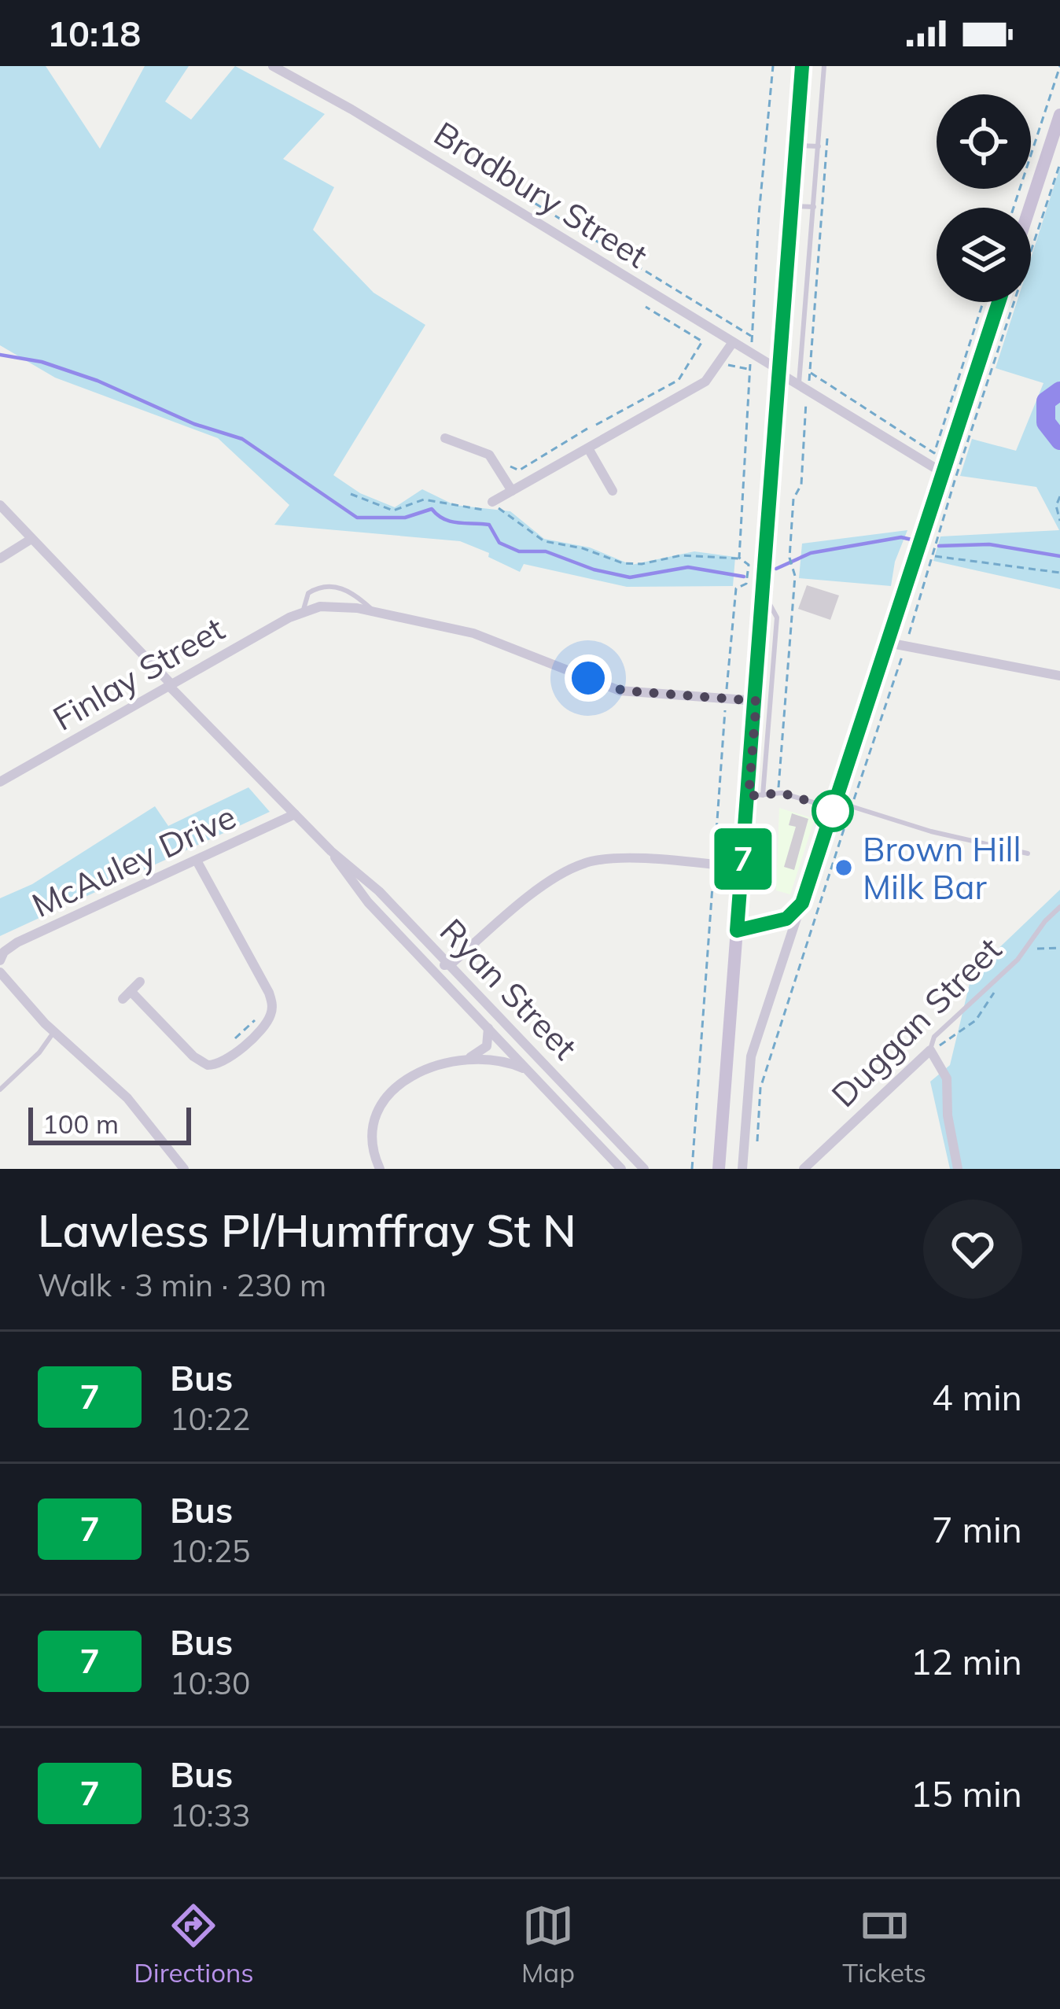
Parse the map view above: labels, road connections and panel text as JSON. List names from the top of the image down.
{
  "streets": {
    "street": [
      "Bradbury Street",
      "Finlay Street",
      "McAuley Drive",
      "Ryan Street",
      "Duggan Street"
    ]
  },
  "crossings": [
    ["Finlay Street", "Ryan Street"],
    ["McAuley Drive", "Ryan Street"]
  ],
  "places": ["Brown Hill Milk Bar"],
  "lines": ["bus line 7"],
  "scale_bar": "100 m",
  "page": {
    "status": "10:18",
    "on_map": "7",
    "scale": "100 m",
    "heading": ["Lawless Pl/Humffray St N", "Walk · 3 min · 230 m"],
    "list": [
      {
        "mark": "7",
        "name": "Bus",
        "note": "10:22",
        "value": "4 min"
      },
      {
        "mark": "7",
        "name": "Bus",
        "note": "10:25",
        "value": "7 min"
      },
      {
        "mark": "7",
        "name": "Bus",
        "note": "10:30",
        "value": "12 min"
      },
      {
        "mark": "7",
        "name": "Bus",
        "note": "10:33",
        "value": "15 min"
      }
    ],
    "tabs": ["Directions", "Map", "Tickets"]
  }
}
